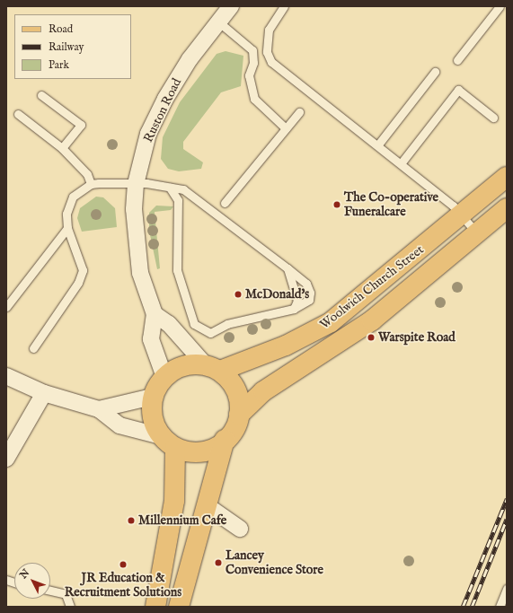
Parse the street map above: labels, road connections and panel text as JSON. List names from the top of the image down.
{
  "streets": {
    "main road": ["Woolwich Church Street"],
    "street": ["Ruston Road"]
  },
  "crossings": [
    ["Ruston Road", "Woolwich Church Street"]
  ],
  "places": [
    "The Co-operative Funeralcare",
    "McDonald's",
    "Warspite Road",
    "Millennium Cafe",
    "Lancey Convenience Store",
    "JR Education & Recruitment Solutions"
  ],
  "legend": ["Road", "Railway", "Park"],
  "north": "top left"
}
